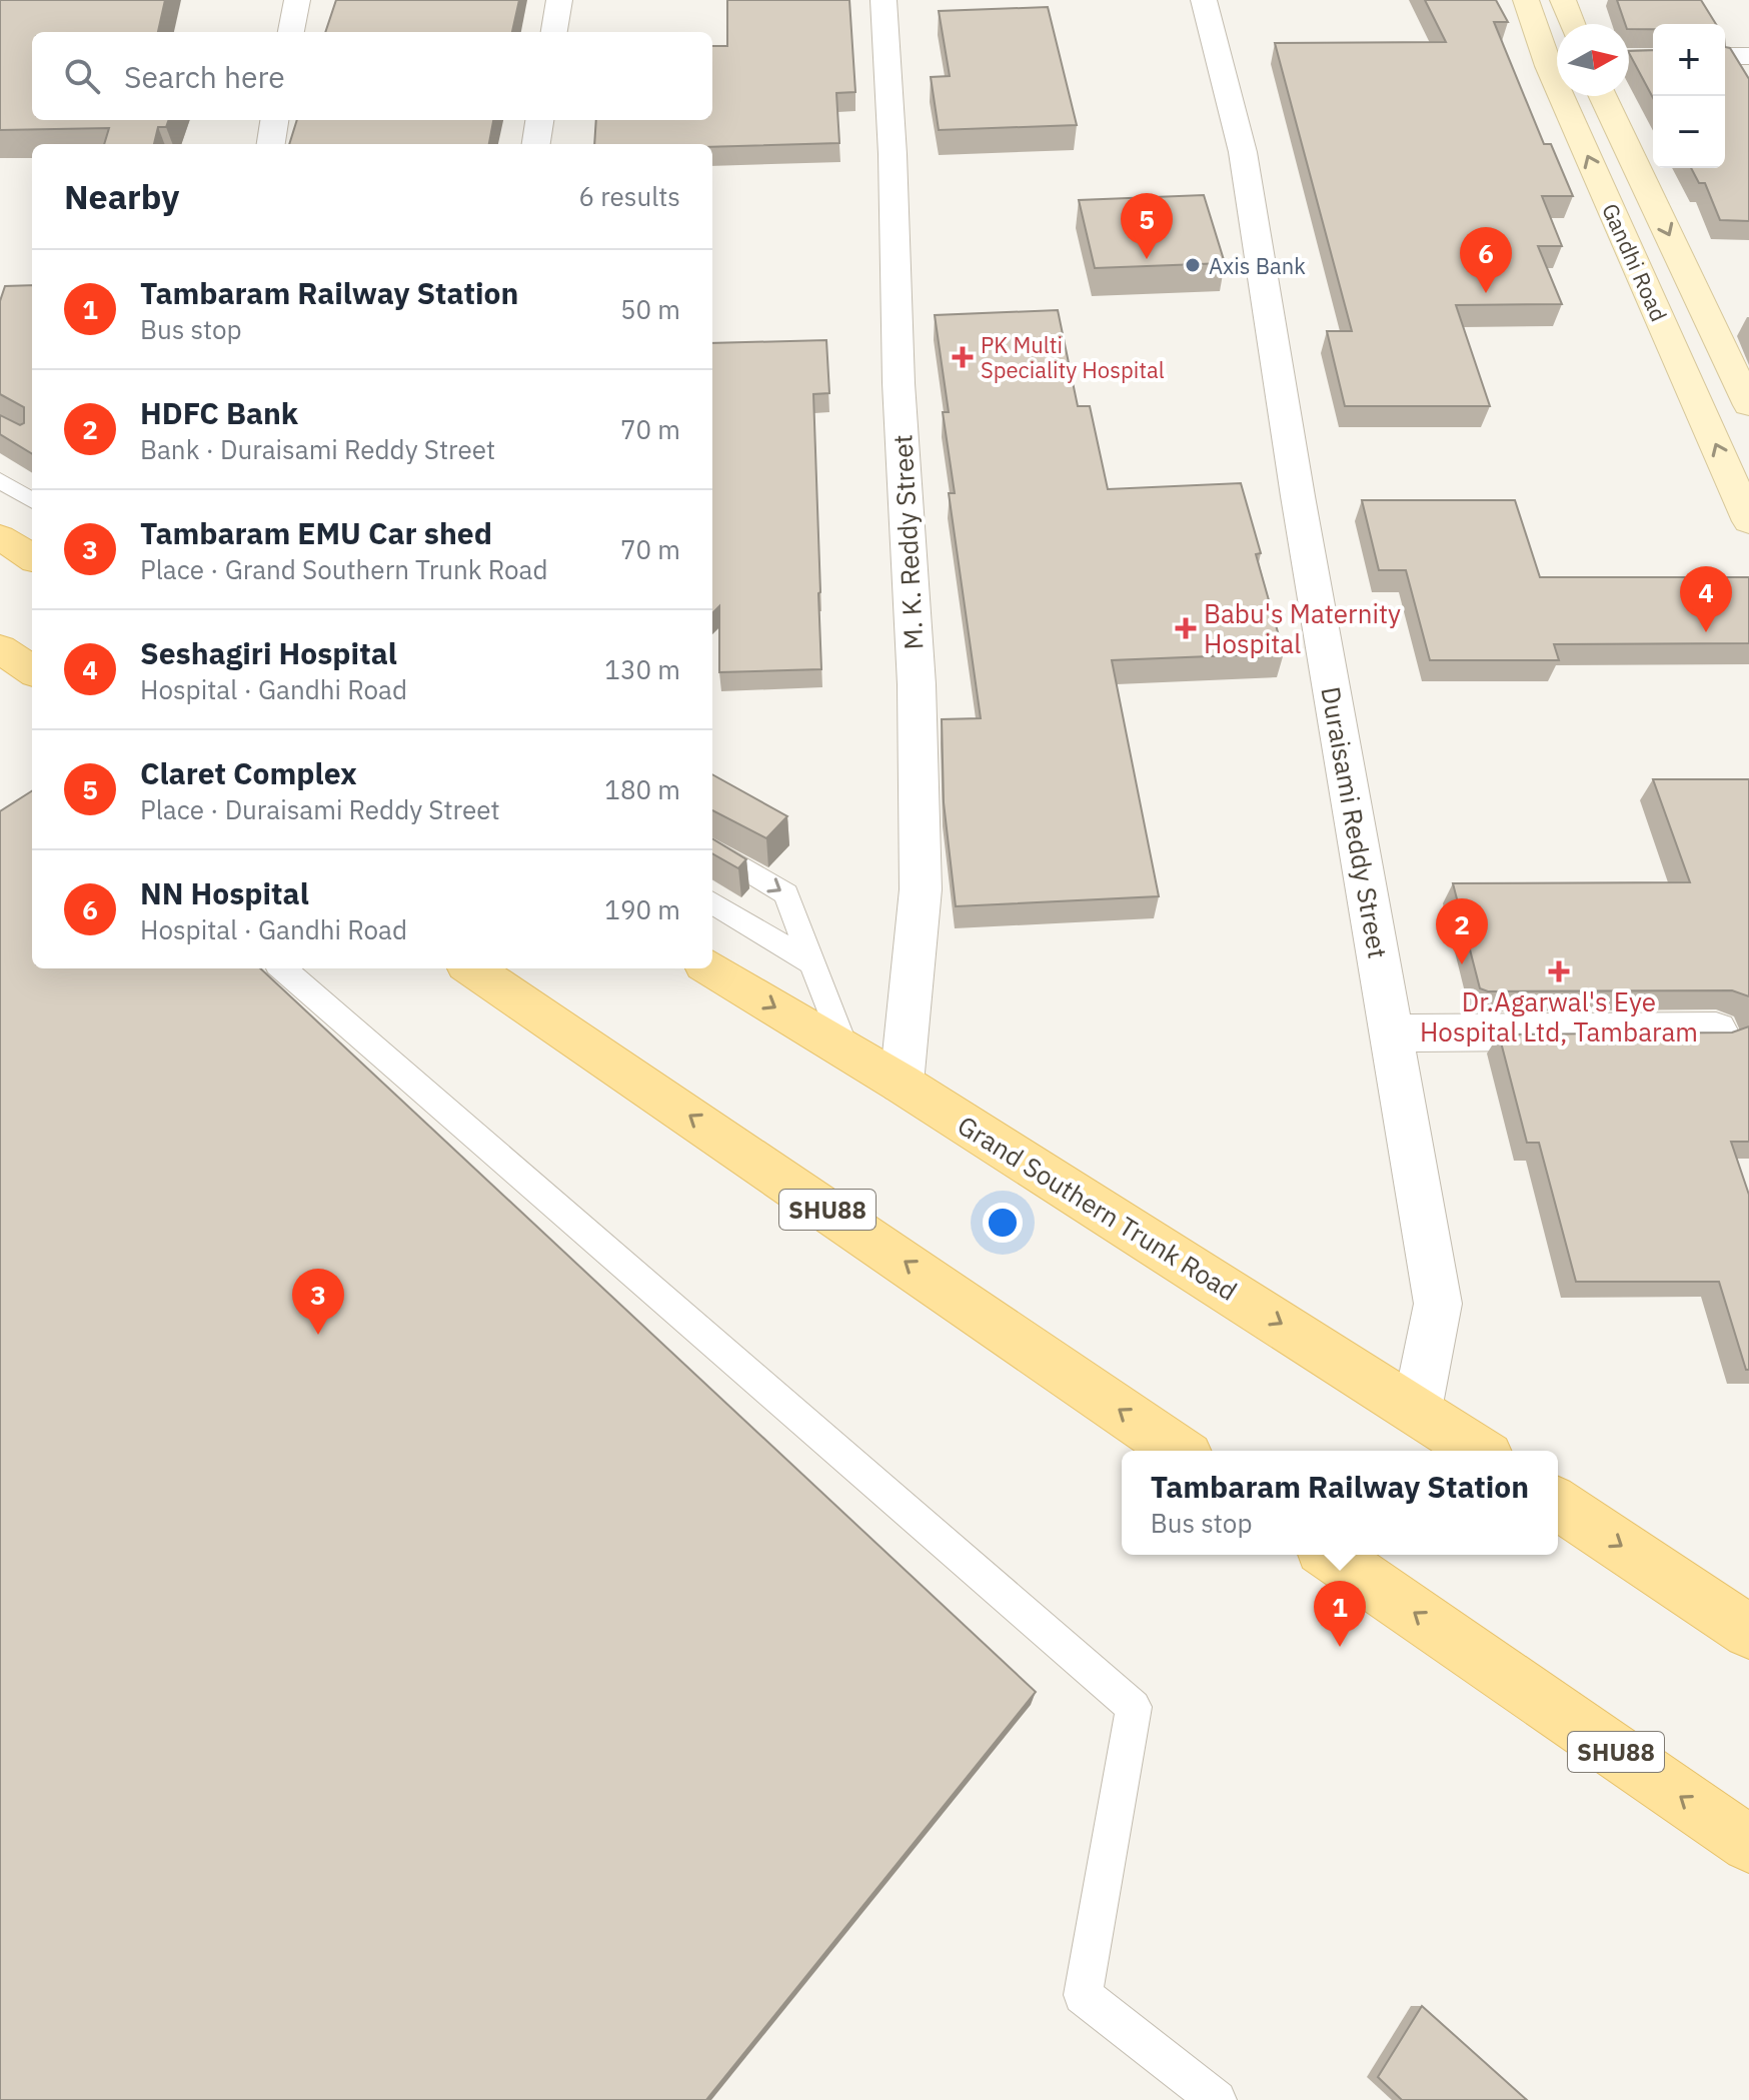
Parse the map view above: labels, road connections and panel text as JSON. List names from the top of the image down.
{
  "streets": {
    "main road": ["Gandhi Road", "Grand Southern Trunk Road", "SHU88"],
    "street": ["M. K. Reddy Street", "Duraisami Reddy Street"]
  },
  "crossings": [
    ["M. K. Reddy Street", "Grand Southern Trunk Road"],
    ["Duraisami Reddy Street", "Grand Southern Trunk Road"]
  ],
  "places": {
    "other": ["Axis Bank"],
    "health": ["PK Multi Speciality Hospital", "Babu's Maternity Hospital", "Dr.Agarwal's Eye Hospital Ltd, Tambaram"]
  },
  "north": "right",
  "page": {
    "map_buttons": ["+", "−"],
    "search": "Search here",
    "heading": ["Nearby", "6 results"],
    "pins": [
      "5",
      "6",
      "4",
      "2",
      "3",
      "1"
    ],
    "list": [
      {
        "mark": "1",
        "name": "Tambaram Railway Station",
        "note": "Bus stop",
        "value": "50 m"
      },
      {
        "mark": "2",
        "name": "HDFC Bank",
        "note": "Bank · Duraisami Reddy Street",
        "value": "70 m"
      },
      {
        "mark": "3",
        "name": "Tambaram EMU Car shed",
        "note": "Place · Grand Southern Trunk Road",
        "value": "70 m"
      },
      {
        "mark": "4",
        "name": "Seshagiri Hospital",
        "note": "Hospital · Gandhi Road",
        "value": "130 m"
      },
      {
        "mark": "5",
        "name": "Claret Complex",
        "note": "Place · Duraisami Reddy Street",
        "value": "180 m"
      },
      {
        "mark": "6",
        "name": "NN Hospital",
        "note": "Hospital · Gandhi Road",
        "value": "190 m"
      }
    ],
    "popup": ["Tambaram Railway Station", "Bus stop"]
  }
}
